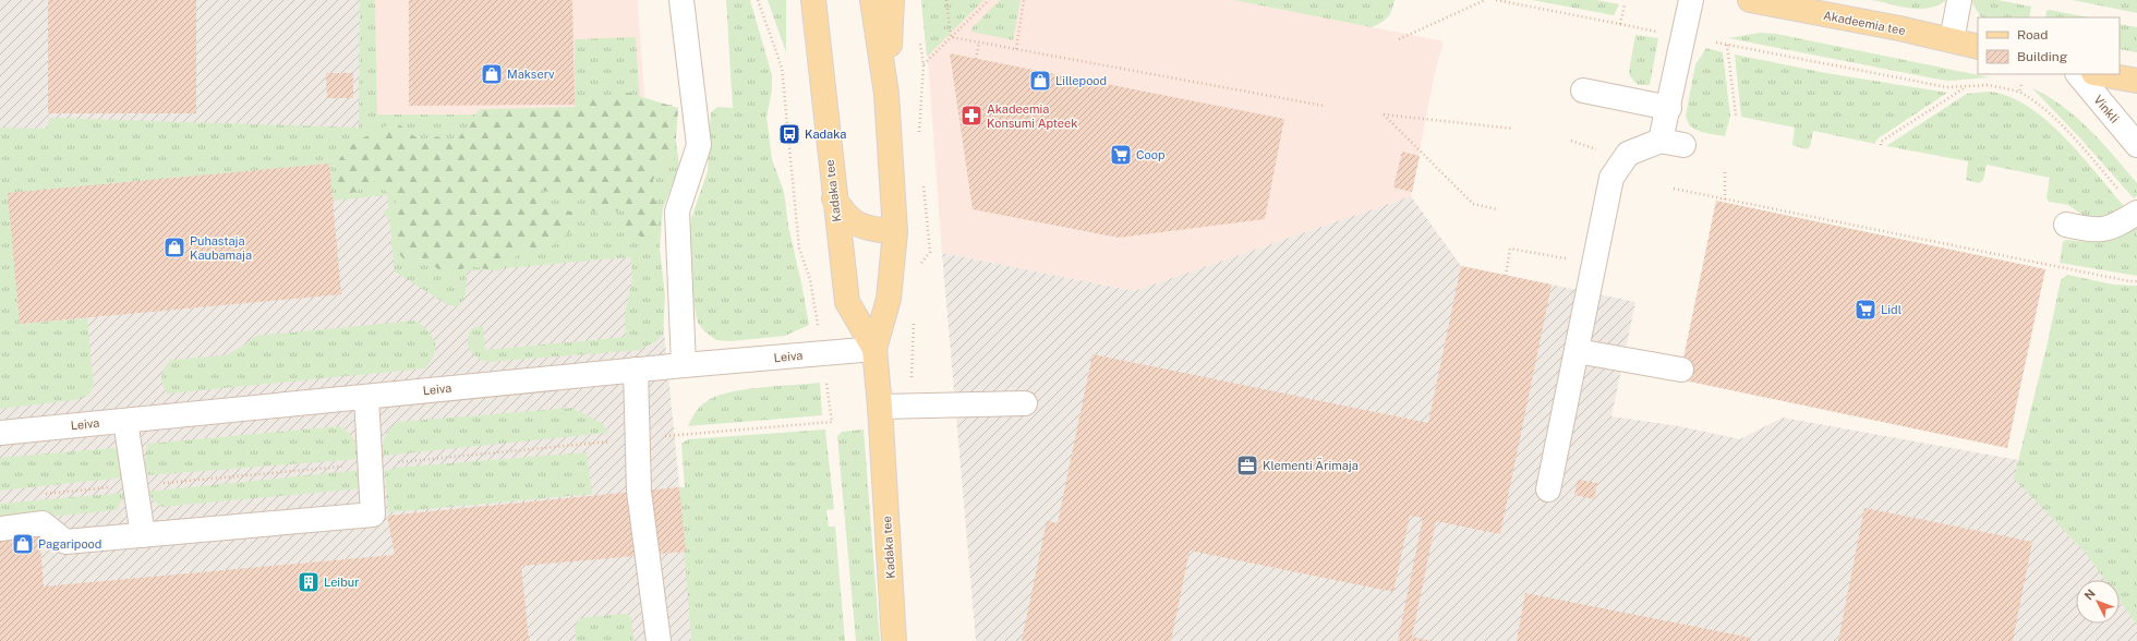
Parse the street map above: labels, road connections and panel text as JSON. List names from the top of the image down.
{
  "streets": {
    "main road": ["Akadeemia tee", "Kadaka tee"],
    "street": ["Vinkli", "Leiva"]
  },
  "crossings": [
    ["Kadaka tee", "Leiva"]
  ],
  "places": {
    "shop": [
      "Makserv",
      "Lillepood",
      "Puhastaja Kaubamaja",
      "Pagaripood"
    ],
    "pharmacy": ["Akadeemia Konsumi Apteek"],
    "bus stop": ["Kadaka"],
    "supermarket": ["Coop", "Lidl"],
    "office": ["Klementi Ärimaja"],
    "building": ["Leibur"]
  },
  "legend": ["Road", "Building"],
  "north": "top left"
}
